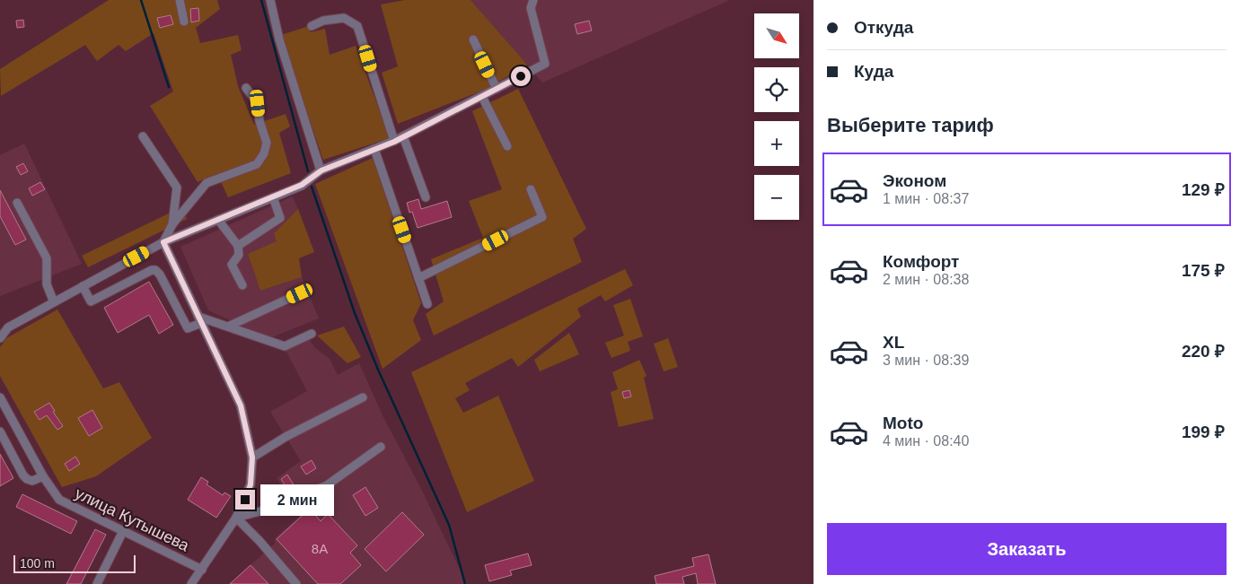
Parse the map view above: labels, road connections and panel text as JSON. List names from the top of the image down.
{
  "streets": {
    "street": ["улица Кутышева"]
  },
  "house_numbers": ["8А"],
  "scale_bar": "100 m",
  "north": "bottom right",
  "page": {
    "banner": ["Откуда", "Куда"],
    "map_buttons": ["+", "−"],
    "heading": "Выберите тариф",
    "list": [
      {
        "name": "Эконом",
        "note": "1 мин · 08:37",
        "value": "129 ₽"
      },
      {
        "name": "Комфорт",
        "note": "2 мин · 08:38",
        "value": "175 ₽"
      },
      {
        "name": "XL",
        "note": "3 мин · 08:39",
        "value": "220 ₽"
      },
      {
        "name": "Moto",
        "note": "4 мин · 08:40",
        "value": "199 ₽"
      }
    ],
    "bubble": "2 мин",
    "buttons": "Заказать",
    "scale": "100 m"
  }
}
